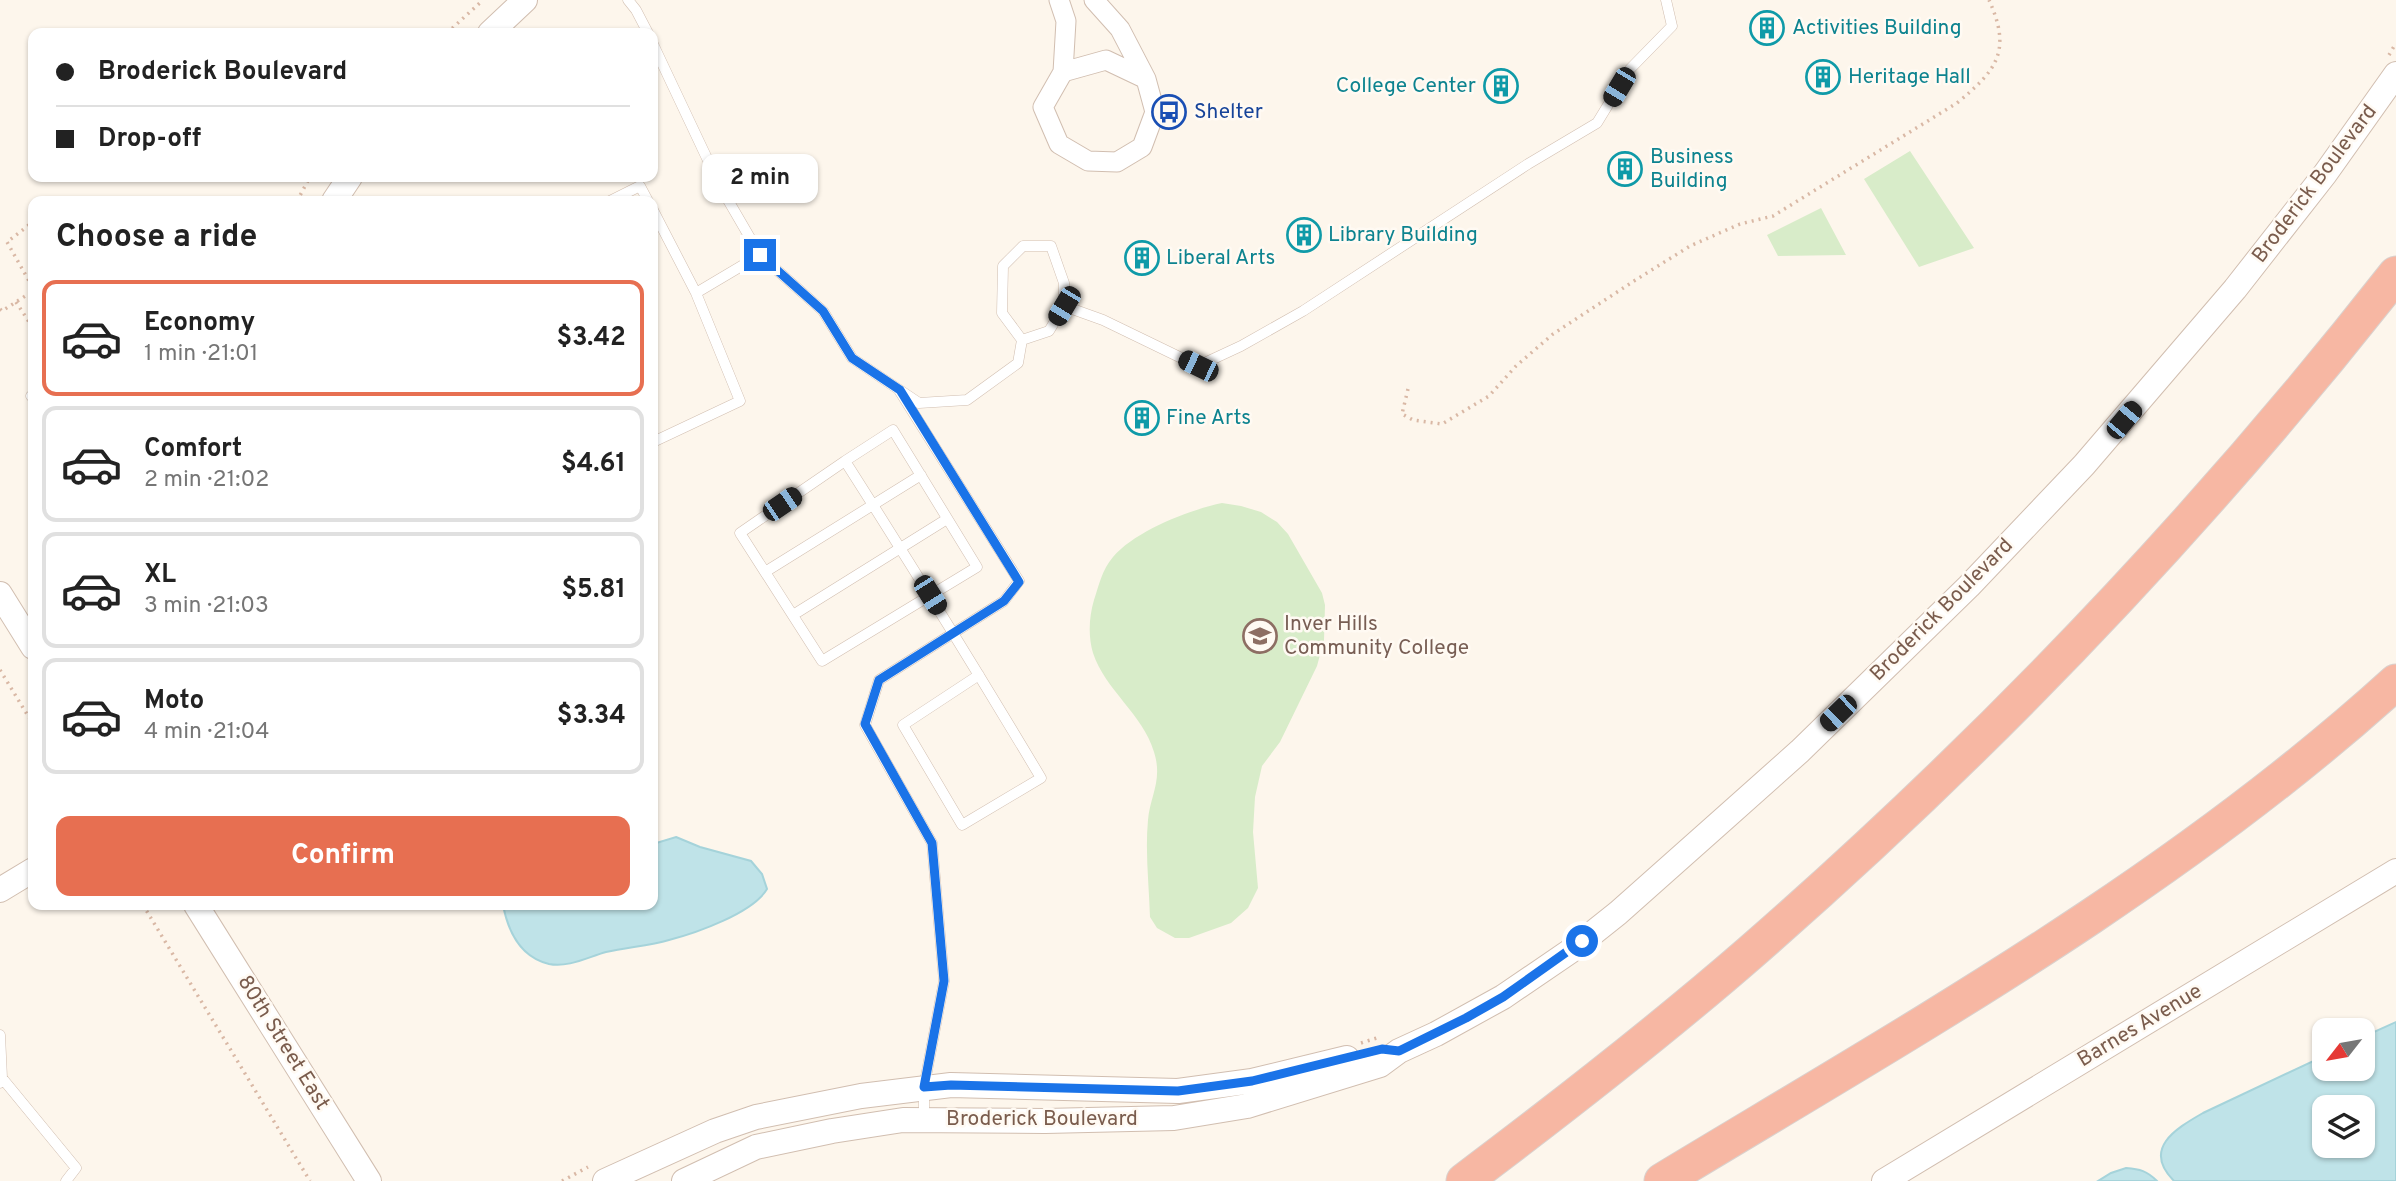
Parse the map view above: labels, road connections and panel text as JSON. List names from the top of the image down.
{
  "streets": {
    "street": ["Broderick Boulevard", "Barnes Avenue", "80th Street East"]
  },
  "places": {
    "building": [
      "Activities Building",
      "Heritage Hall",
      "College Center",
      "Business Building",
      "Library Building",
      "Liberal Arts",
      "Fine Arts"
    ],
    "bus stop": ["Shelter"],
    "school or university": ["Inver Hills Community College"]
  },
  "north": "bottom left",
  "page": {
    "banner": ["Broderick Boulevard", "Drop-off"],
    "bubble": "2 min",
    "heading": "Choose a ride",
    "list": [
      {
        "name": "Economy",
        "note": "1 min · 21:01",
        "value": "$3.42"
      },
      {
        "name": "Comfort",
        "note": "2 min · 21:02",
        "value": "$4.61"
      },
      {
        "name": "XL",
        "note": "3 min · 21:03",
        "value": "$5.81"
      },
      {
        "name": "Moto",
        "note": "4 min · 21:04",
        "value": "$3.34"
      }
    ],
    "buttons": "Confirm"
  }
}
